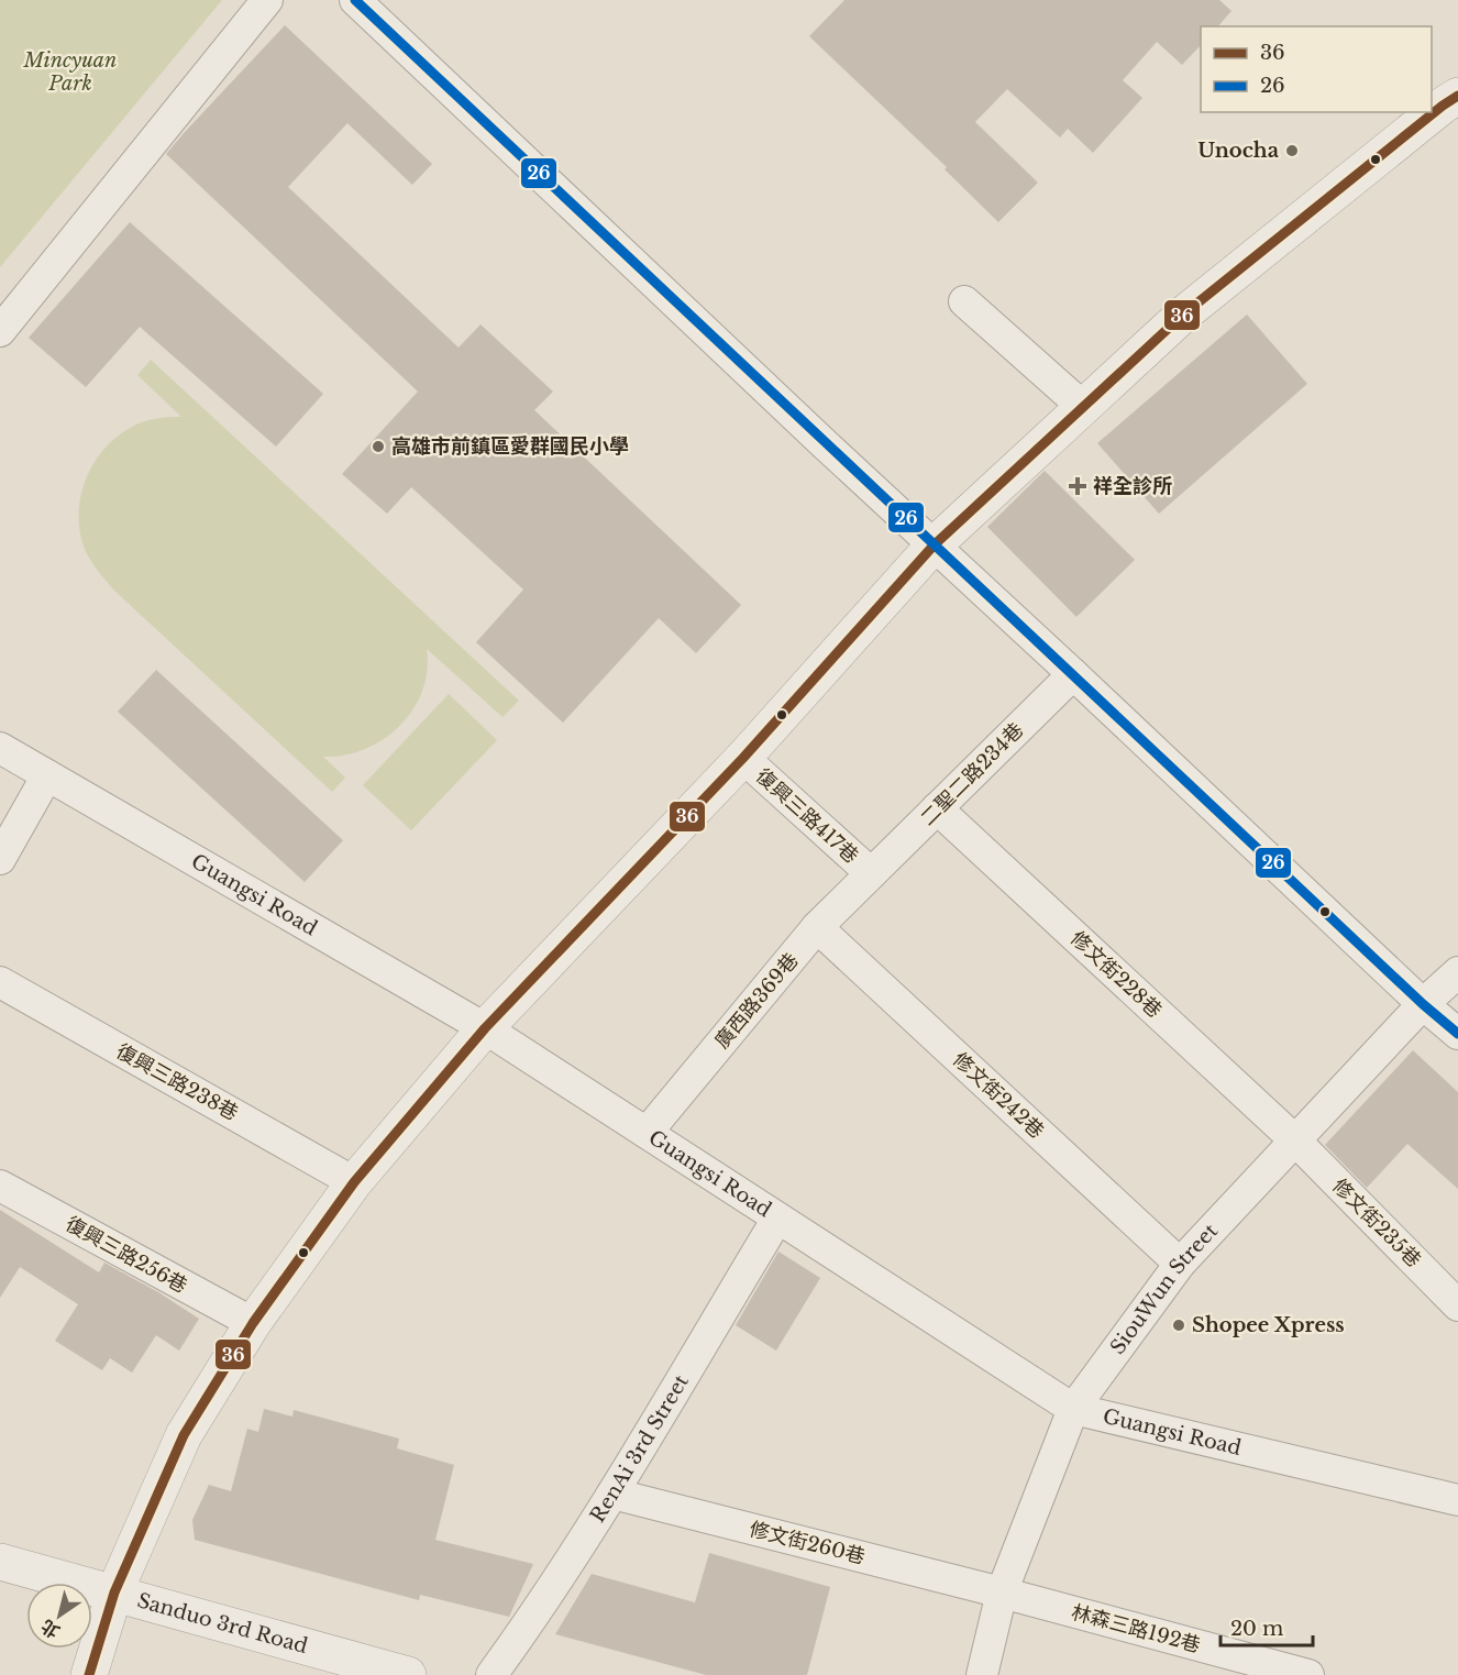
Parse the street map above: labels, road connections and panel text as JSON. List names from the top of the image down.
{
  "streets": {
    "street": [
      "二聖二路234巷",
      "復興三路417巷",
      "Guangsi Road",
      "修文街228巷",
      "廣西路369巷",
      "復興三路238巷",
      "修文街242巷",
      "修文街235巷",
      "復興三路256巷",
      "SiouWun Street",
      "RenAi 3rd Street",
      "修文街260巷",
      "Sanduo 3rd Road",
      "林森三路192巷"
    ]
  },
  "crossings": [
    ["二聖二路234巷", "復興三路417巷"],
    ["二聖二路234巷", "修文街228巷"],
    ["二聖二路234巷", "廣西路369巷"],
    ["復興三路417巷", "廣西路369巷"],
    ["Guangsi Road", "廣西路369巷"],
    ["Guangsi Road", "SiouWun Street"],
    ["Guangsi Road", "RenAi 3rd Street"],
    ["修文街228巷", "修文街235巷"],
    ["修文街228巷", "SiouWun Street"],
    ["廣西路369巷", "修文街242巷"],
    ["修文街242巷", "SiouWun Street"],
    ["修文街235巷", "SiouWun Street"],
    ["SiouWun Street", "修文街260巷"],
    ["SiouWun Street", "林森三路192巷"],
    ["RenAi 3rd Street", "修文街260巷"],
    ["修文街260巷", "林森三路192巷"]
  ],
  "parks": ["Mincyuan Park"],
  "places": {
    "other": ["Unocha", "高雄市前鎮區愛群國民小學", "Shopee Xpress"],
    "health": ["祥全診所"]
  },
  "lines": ["transit line 26", "transit line 36"],
  "legend": ["36", "26"],
  "scale_bar": "20 m",
  "north": "bottom left"
}
